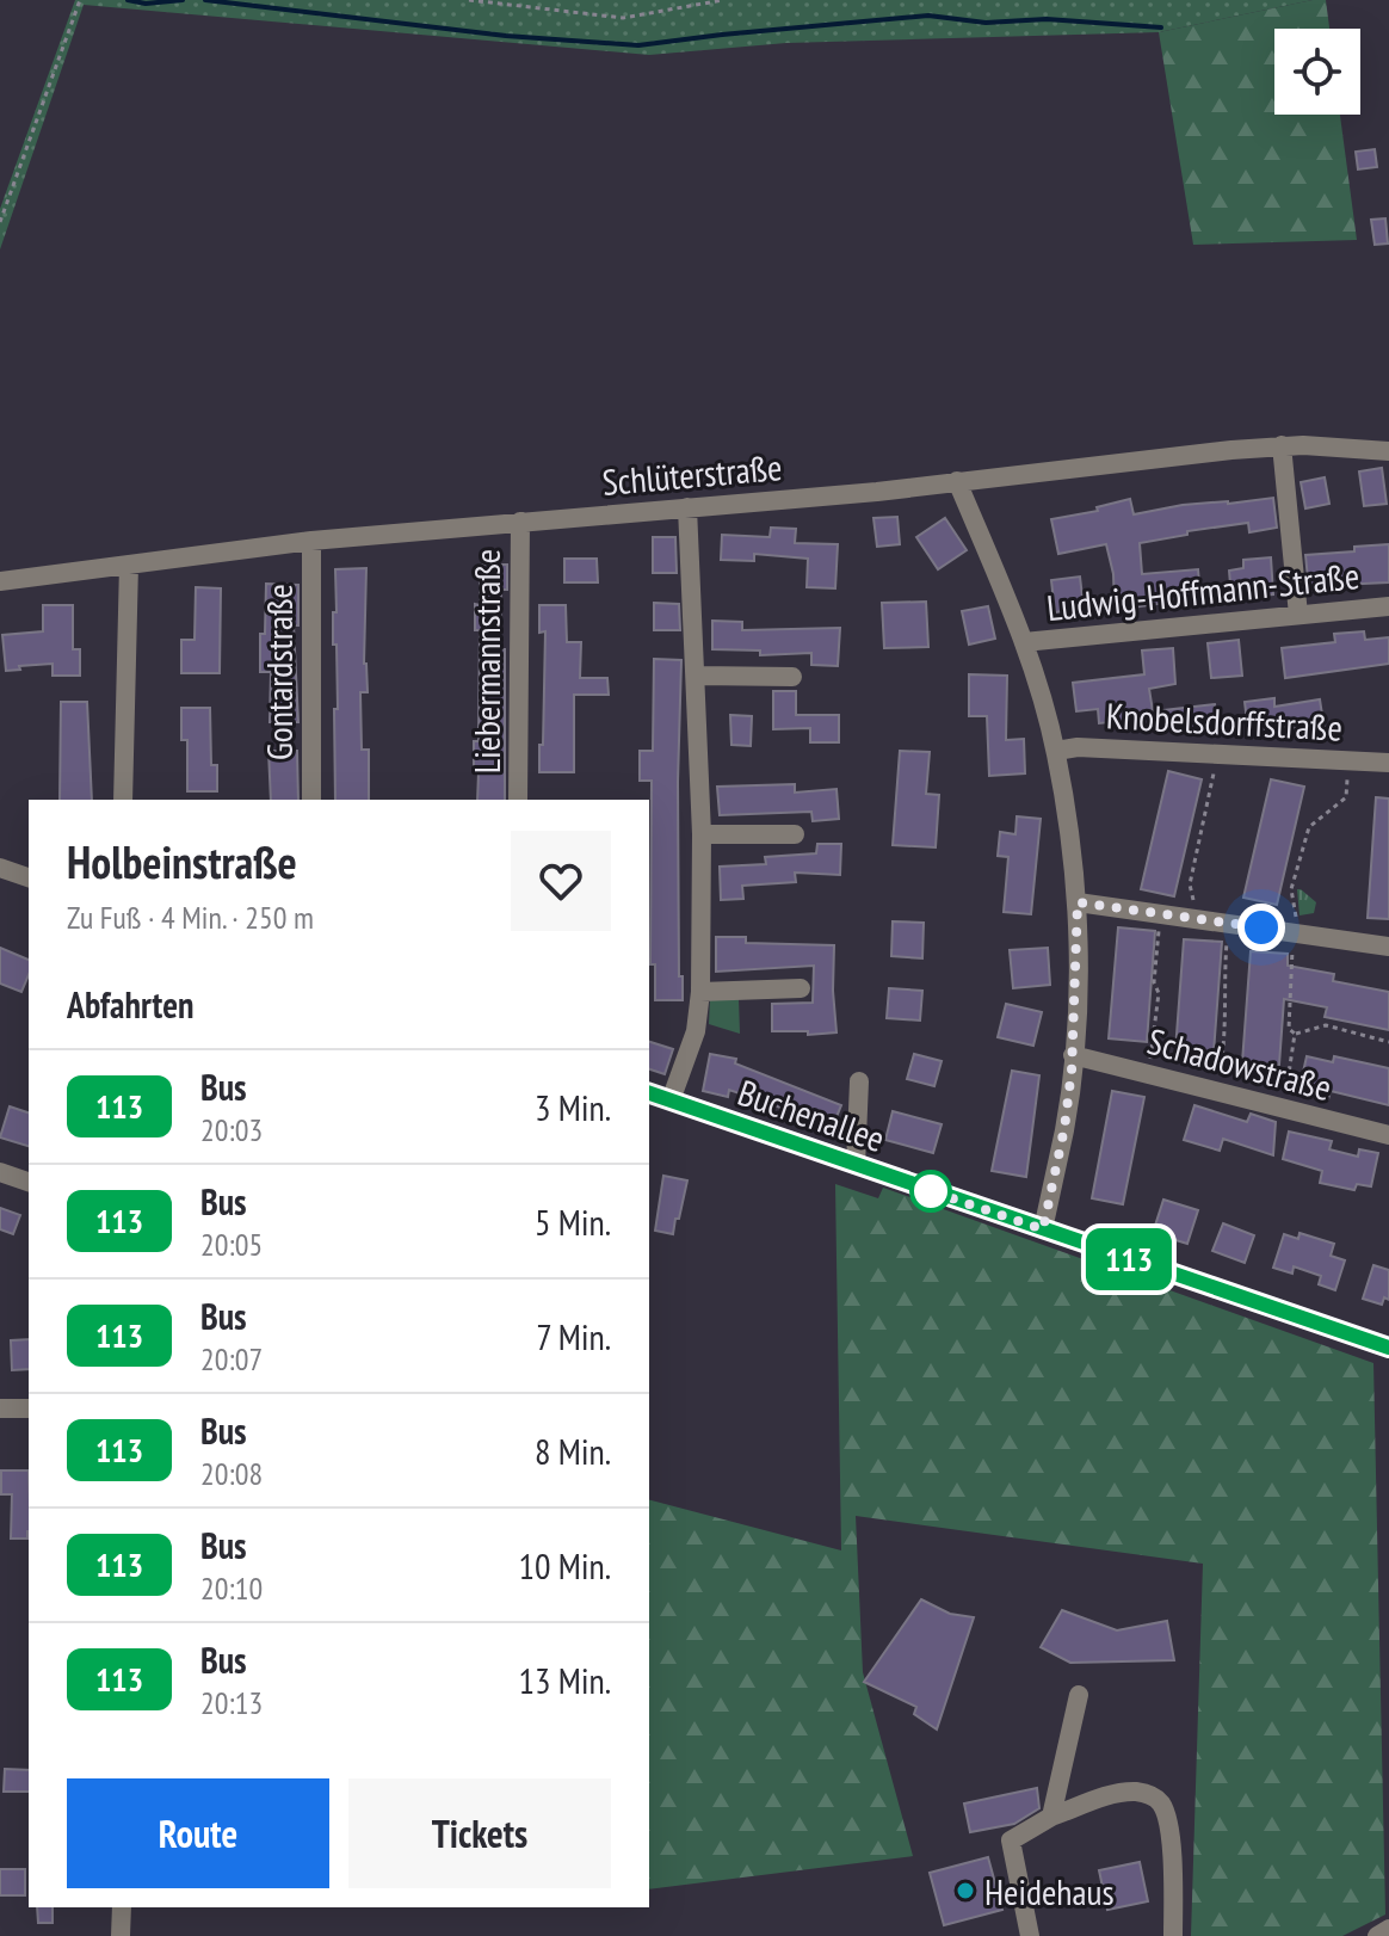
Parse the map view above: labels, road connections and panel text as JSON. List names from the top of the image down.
{
  "streets": {
    "street": [
      "Schlüterstraße",
      "Ludwig-Hoffmann-Straße",
      "Liebermannstraße",
      "Gontardstraße",
      "Knobelsdorffstraße",
      "Schadowstraße",
      "Buchenallee"
    ]
  },
  "crossings": [
    ["Schlüterstraße", "Liebermannstraße"],
    ["Schlüterstraße", "Gontardstraße"]
  ],
  "places": ["Heidehaus"],
  "lines": ["bus line 113"],
  "page": {
    "on_map": "113",
    "heading": [
      ["Holbeinstraße", "Zu Fuß · 4 Min. · 250 m"],
      "Abfahrten"
    ],
    "list": [
      {
        "mark": "113",
        "name": "Bus",
        "note": "20:03",
        "value": "3 Min."
      },
      {
        "mark": "113",
        "name": "Bus",
        "note": "20:05",
        "value": "5 Min."
      },
      {
        "mark": "113",
        "name": "Bus",
        "note": "20:07",
        "value": "7 Min."
      },
      {
        "mark": "113",
        "name": "Bus",
        "note": "20:08",
        "value": "8 Min."
      },
      {
        "mark": "113",
        "name": "Bus",
        "note": "20:10",
        "value": "10 Min."
      },
      {
        "mark": "113",
        "name": "Bus",
        "note": "20:13",
        "value": "13 Min."
      }
    ],
    "buttons": ["Route", "Tickets"]
  }
}
